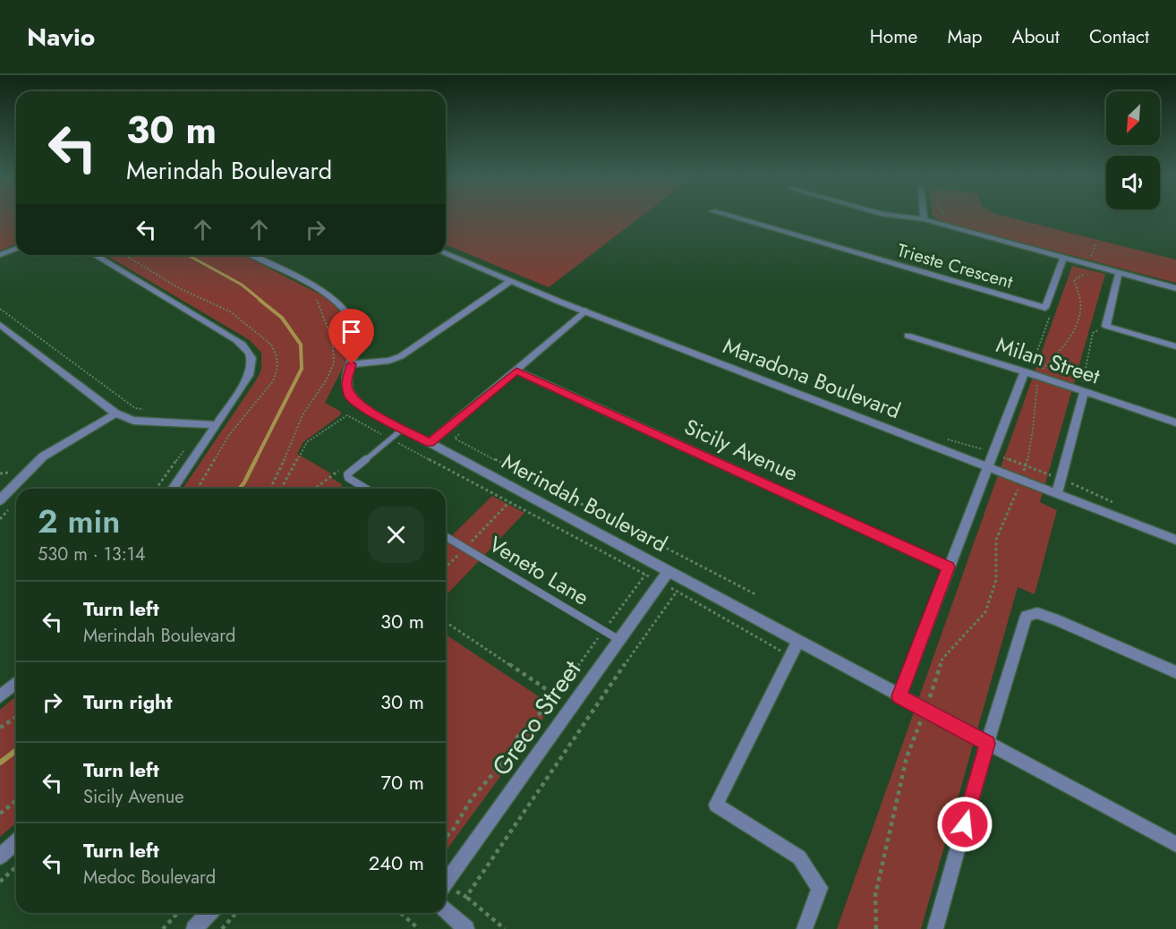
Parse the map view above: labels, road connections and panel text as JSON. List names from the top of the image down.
{
  "streets": {
    "street": [
      "Trieste Crescent",
      "Milan Street",
      "Maradona Boulevard",
      "Sicily Avenue",
      "Merindah Boulevard",
      "Greco Street"
    ],
    "lane": ["Veneto Lane"]
  },
  "crossings": [
    ["Merindah Boulevard", "Greco Street"],
    ["Veneto Lane", "Greco Street"]
  ],
  "north": "bottom left",
  "page": {
    "header": "Navio",
    "nav": [
      "Home",
      "Map",
      "About",
      "Contact"
    ],
    "turn": ["30 m", "Merindah Boulevard"],
    "heading": ["2 min", "530 m · 13:14"],
    "list": [
      {
        "name": "Turn left",
        "note": "Merindah Boulevard",
        "value": "30 m"
      },
      {
        "name": "Turn right",
        "value": "30 m"
      },
      {
        "name": "Turn left",
        "note": "Sicily Avenue",
        "value": "70 m"
      },
      {
        "name": "Turn left",
        "note": "Medoc Boulevard",
        "value": "240 m"
      }
    ]
  }
}
